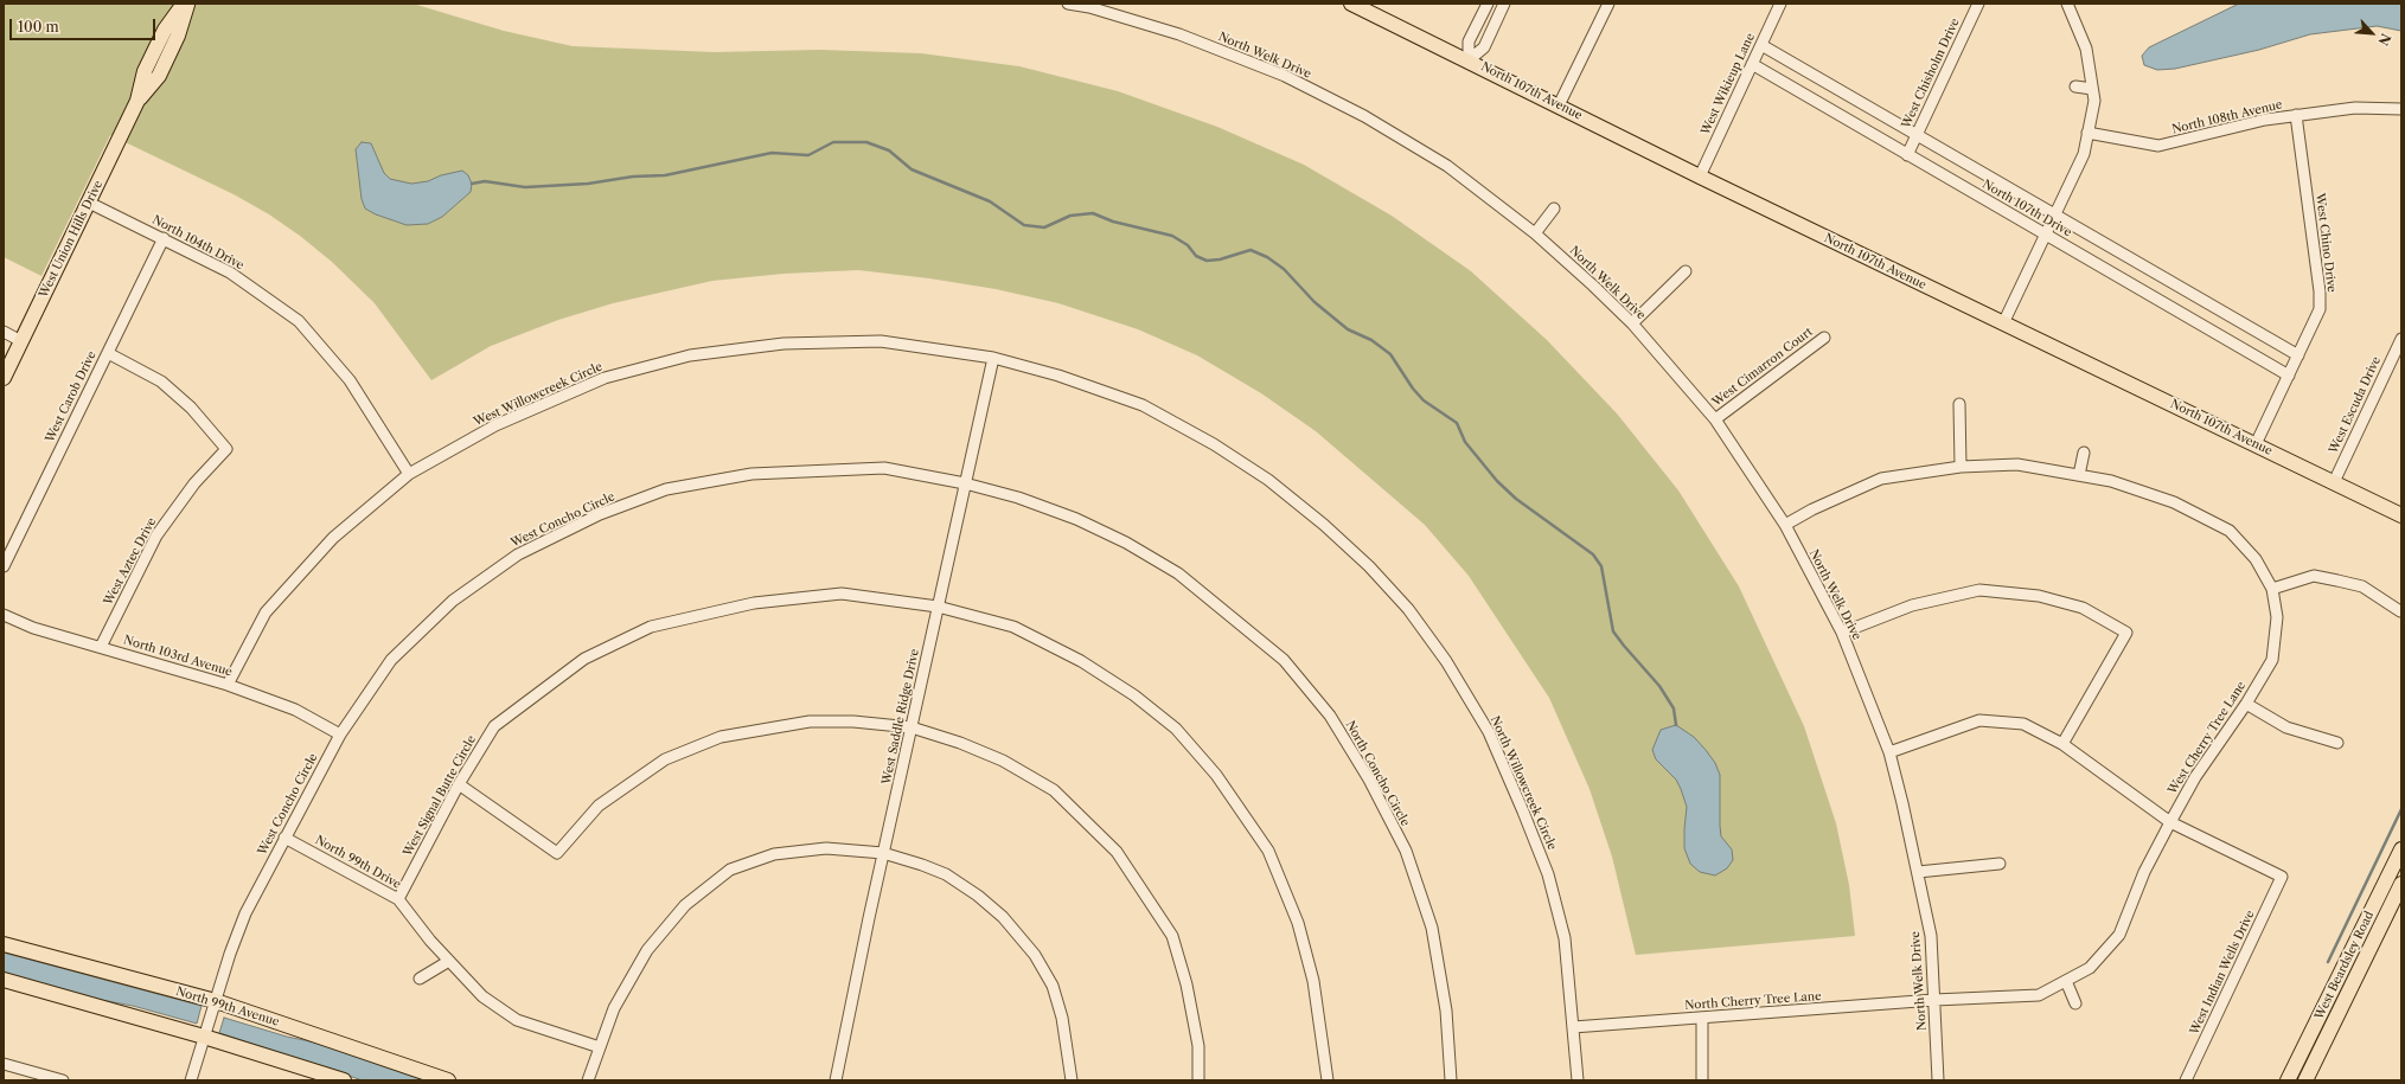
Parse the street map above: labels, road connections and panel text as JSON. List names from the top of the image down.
{
  "streets": {
    "main road": [
      "North 107th Avenue",
      "West Union Hills Drive",
      "West Beardsley Road",
      "North 99th Avenue"
    ],
    "street": [
      "North Welk Drive",
      "West Chisholm Drive",
      "West Wikieup Lane",
      "North 108th Avenue",
      "North 107th Drive",
      "North 104th Drive",
      "West Chino Drive",
      "West Cimarron Court",
      "West Willowcreek Circle",
      "West Carob Drive",
      "West Escuda Drive",
      "West Concho Circle",
      "West Aztec Drive",
      "North 103rd Avenue",
      "West Saddle Ridge Drive",
      "West Cherry Tree Lane",
      "North Concho Circle",
      "North Willowcreek Circle",
      "West Signal Butte Circle",
      "North 99th Drive",
      "West Indian Wells Drive",
      "North Cherry Tree Lane"
    ]
  },
  "crossings": [
    ["North Welk Drive", "West Cimarron Court"],
    ["North Welk Drive", "West Cherry Tree Lane"],
    ["North Welk Drive", "North Cherry Tree Lane"],
    ["West Chisholm Drive", "North 107th Drive"],
    ["West Wikieup Lane", "North 107th Avenue"],
    ["West Wikieup Lane", "North 107th Drive"],
    ["North 107th Avenue", "West Chino Drive"],
    ["North 107th Avenue", "West Escuda Drive"],
    ["North 108th Avenue", "West Chino Drive"],
    ["North 107th Drive", "West Chino Drive"],
    ["West Union Hills Drive", "North 104th Drive"],
    ["North 104th Drive", "West Willowcreek Circle"],
    ["North 104th Drive", "West Carob Drive"],
    ["West Willowcreek Circle", "North 103rd Avenue"],
    ["West Willowcreek Circle", "West Saddle Ridge Drive"],
    ["West Willowcreek Circle", "North Willowcreek Circle"],
    ["West Carob Drive", "West Aztec Drive"],
    ["West Concho Circle", "North 103rd Avenue"],
    ["West Concho Circle", "West Saddle Ridge Drive"],
    ["West Concho Circle", "North Concho Circle"],
    ["West Concho Circle", "North 99th Drive"],
    ["West Concho Circle", "North 99th Avenue"],
    ["West Aztec Drive", "North 103rd Avenue"],
    ["West Saddle Ridge Drive", "North Concho Circle"],
    ["West Saddle Ridge Drive", "North Willowcreek Circle"],
    ["West Saddle Ridge Drive", "West Signal Butte Circle"],
    ["West Cherry Tree Lane", "West Indian Wells Drive"],
    ["West Cherry Tree Lane", "North Cherry Tree Lane"],
    ["North Willowcreek Circle", "North Cherry Tree Lane"],
    ["West Signal Butte Circle", "North 99th Drive"]
  ],
  "scale_bar": "100 m",
  "north": "bottom right"
}
